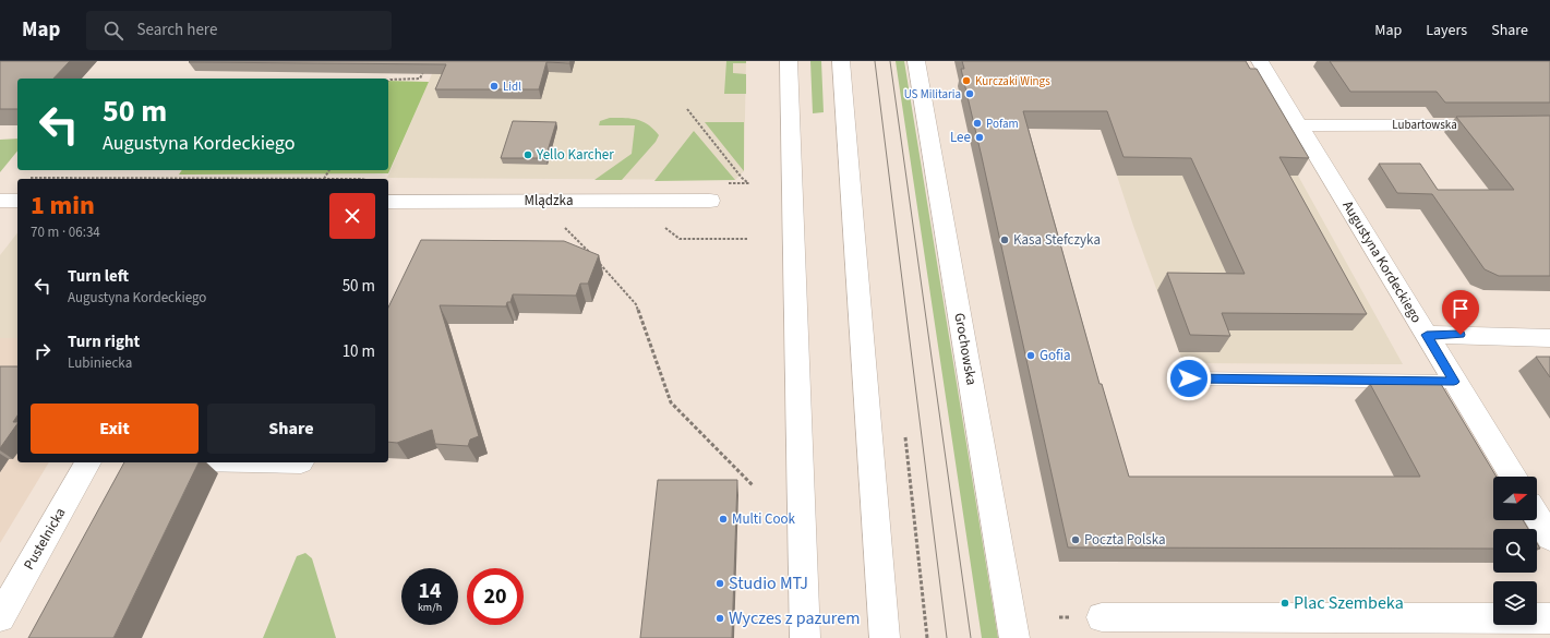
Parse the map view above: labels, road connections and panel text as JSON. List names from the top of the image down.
{
  "streets": {
    "street": [
      "Lubartowska",
      "Mlądzka",
      "Augustyna Kordeckiego",
      "Grochowska",
      "Pustelnicka"
    ]
  },
  "crossings": [
    ["Lubartowska", "Augustyna Kordeckiego"]
  ],
  "places": [
    "Kurczaki Wings",
    "Lidl",
    "US Militaria",
    "Pofam",
    "Lee",
    "Yello Karcher",
    "Kasa Stefczyka",
    "Gofia",
    "Multi Cook",
    "Poczta Polska",
    "Studio MTJ",
    "Plac Szembeka",
    "Wyczes z pazurem"
  ],
  "north": "right",
  "page": {
    "header": "Map",
    "search": "Search here",
    "nav": ["Map", "Layers", "Share"],
    "turn": ["50 m", "Augustyna Kordeckiego"],
    "heading": ["1 min", "70 m · 06:34"],
    "list": [
      {
        "name": "Turn left",
        "note": "Augustyna Kordeckiego",
        "value": "50 m"
      },
      {
        "name": "Turn right",
        "note": "Lubiniecka",
        "value": "10 m"
      }
    ],
    "buttons": ["Exit", "Share"],
    "speed": "14 km/h",
    "limit": "20"
  }
}
